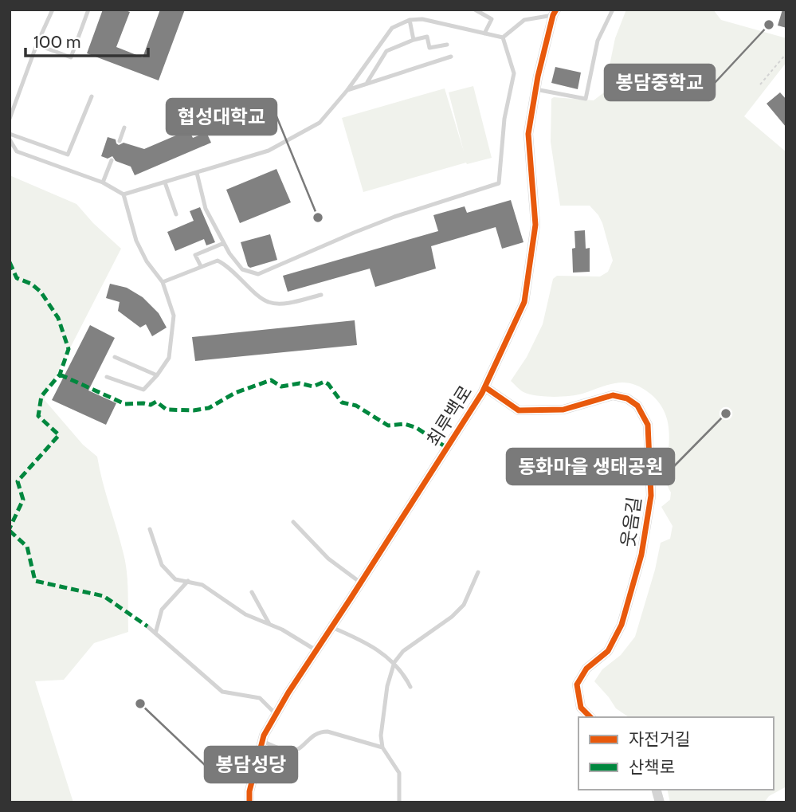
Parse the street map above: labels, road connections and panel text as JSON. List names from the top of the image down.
{
  "streets": {
    "street": ["최루백로", "웃음길"]
  },
  "crossings": [
    ["최루백로", "웃음길"]
  ],
  "places": [
    "봉담중학교",
    "협성대학교",
    "동화마을 생태공원",
    "봉담성당"
  ],
  "legend": ["자전거길", "산책로"],
  "scale_bar": "100 m"
}
